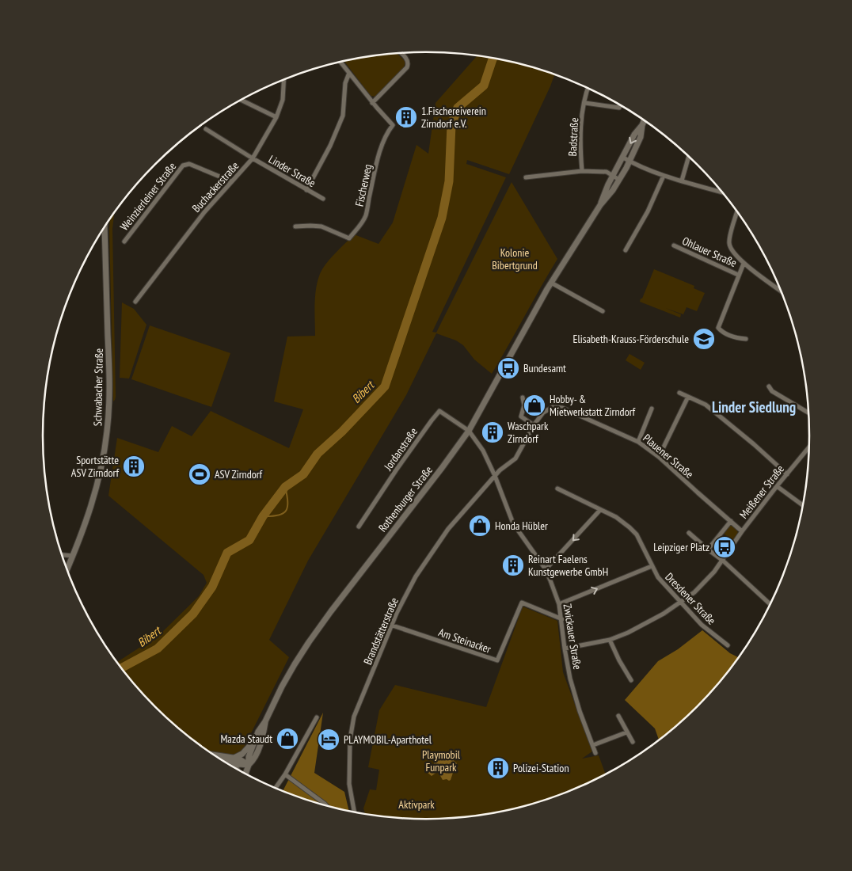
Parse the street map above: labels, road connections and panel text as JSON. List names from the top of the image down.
{
  "streets": {
    "main road": ["Schwabacher Straße", "Rothenburger Straße"],
    "street": [
      "Badstraße",
      "Linder Straße",
      "Fischerweg",
      "Buchackerstraße",
      "Weinzierleiner Straße",
      "Ohlauer Straße",
      "Jordanstraße",
      "Plauener Straße",
      "Meißener Straße",
      "Dresdener Straße",
      "Brandstätterstraße",
      "Zwickauer Straße",
      "Am Steinacker"
    ]
  },
  "crossings": [
    ["Linder Straße", "Buchackerstraße"],
    ["Buchackerstraße", "Weinzierleiner Straße"],
    ["Jordanstraße", "Rothenburger Straße"],
    ["Jordanstraße", "Zwickauer Straße"],
    ["Plauener Straße", "Meißener Straße"],
    ["Plauener Straße", "Brandstätterstraße"],
    ["Plauener Straße", "Zwickauer Straße"],
    ["Meißener Straße", "Dresdener Straße"],
    ["Meißener Straße", "Zwickauer Straße"],
    ["Rothenburger Straße", "Zwickauer Straße"],
    ["Brandstätterstraße", "Zwickauer Straße"],
    ["Brandstätterstraße", "Am Steinacker"],
    ["Zwickauer Straße", "Am Steinacker"]
  ],
  "districts": ["Linder Siedlung"],
  "water": ["Bibert"],
  "parks": ["Kolonie Bibertgrund", "Playmobil Funpark", "Aktivpark"],
  "places": {
    "building": [
      "1.Fischereiverein Zirndorf e.V.",
      "Waschpark Zirndorf",
      "Sportstätte ASV Zirndorf",
      "Reinart Faelens Kunstgewerbe GmbH",
      "Polizei-Station"
    ],
    "school or university": ["Elisabeth-Krauss-Förderschule"],
    "bus stop": ["Bundesamt", "Leipziger Platz"],
    "shop": ["Hobby- & Mietwerkstatt Zirndorf", "Honda Hübler", "Mazda Staudt"],
    "sports": ["ASV Zirndorf"],
    "hotel": ["PLAYMOBIL-Aparthotel"]
  }
}
